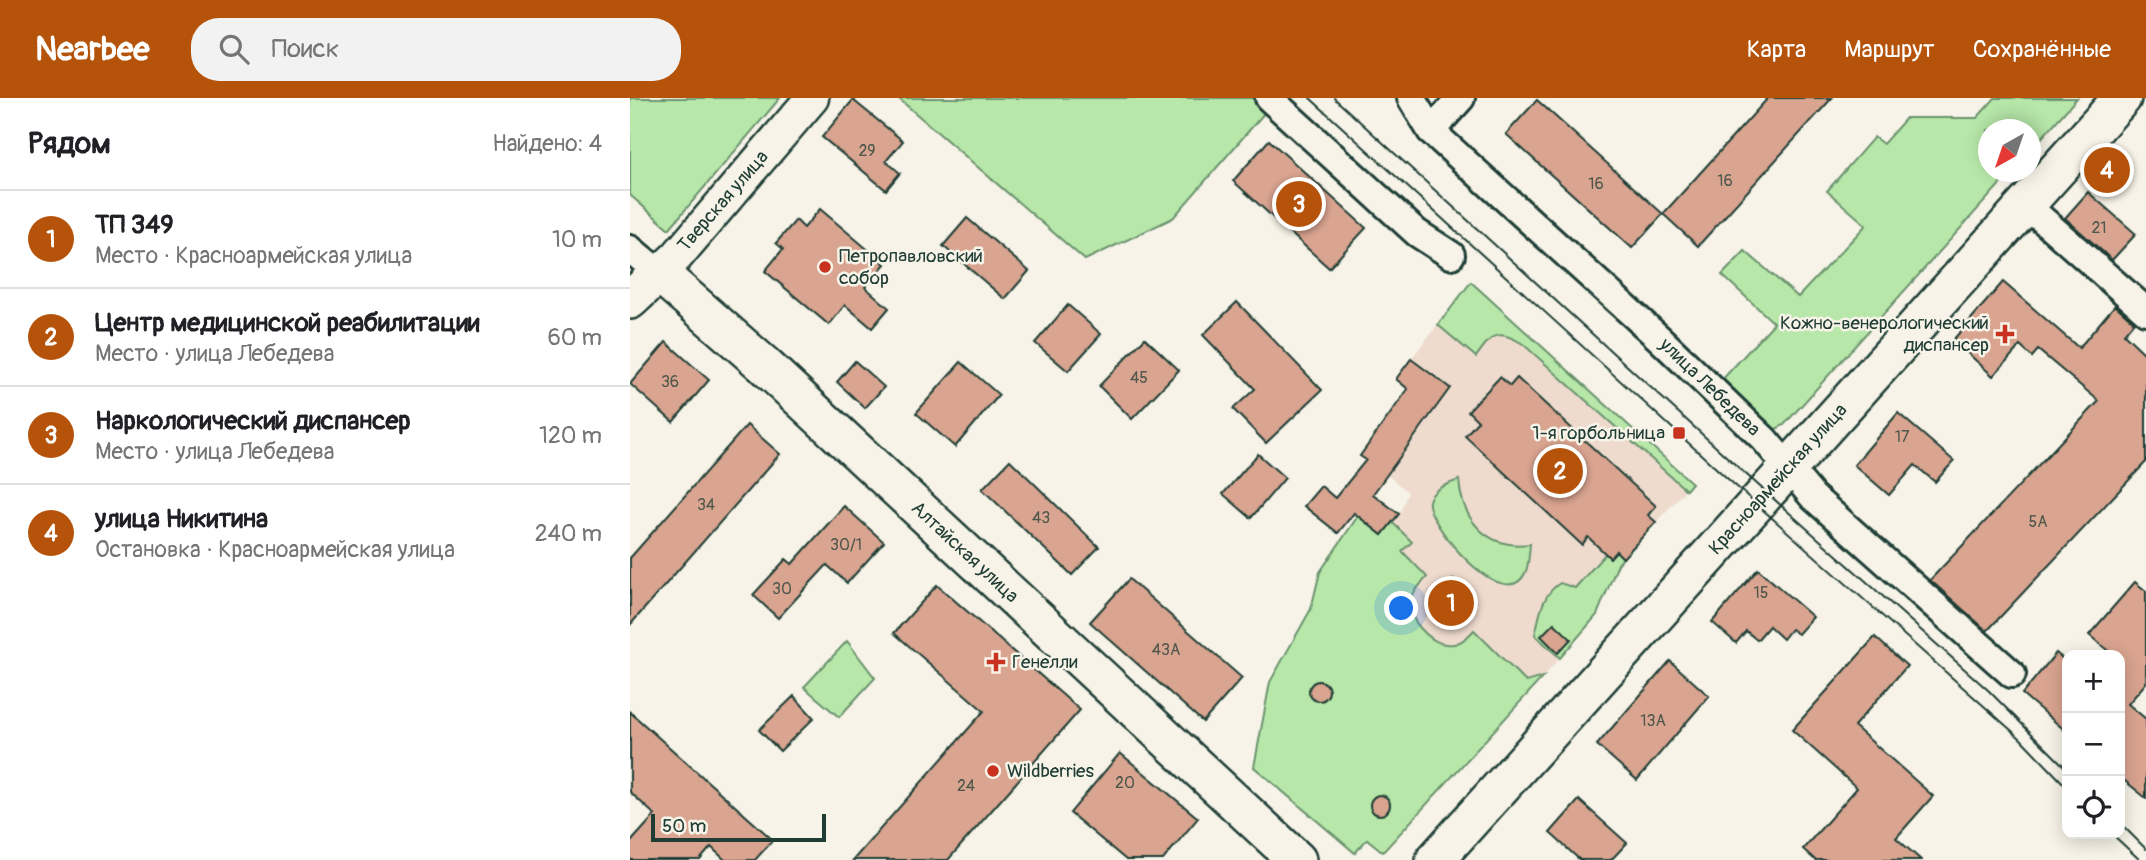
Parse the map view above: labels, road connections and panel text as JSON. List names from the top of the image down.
{
  "streets": {
    "main road": ["Тверская улица", "Красноармейская улица", "Алтайская улица"],
    "street": ["улица Лебедева"]
  },
  "crossings": [
    ["Тверская улица", "Алтайская улица"],
    ["улица Лебедева", "Красноармейская улица"]
  ],
  "places": {
    "other": ["Петропавловский собор", "Wildberries"],
    "health": ["Кожно-венерологический диспансер", "Генелли"],
    "transit": ["1-я горбольница"]
  },
  "house_numbers": [
    "29",
    "16",
    "16",
    "21",
    "45",
    "36",
    "17",
    "34",
    "43",
    "5А",
    "30/1",
    "30",
    "15",
    "43А",
    "13А",
    "20",
    "24"
  ],
  "scale_bar": "50 m",
  "north": "bottom left",
  "page": {
    "header": "Nearbee",
    "search": "Поиск",
    "nav": ["Карта", "Маршрут", "Сохранённые"],
    "heading": ["Рядом", "Найдено: 4"],
    "pins": [
      "4",
      "3",
      "2",
      "1"
    ],
    "list": [
      {
        "mark": "1",
        "name": "ТП 349",
        "note": "Место · Красноармейская улица",
        "value": "10 m"
      },
      {
        "mark": "2",
        "name": "Центр медицинской реабилитации",
        "note": "Место · улица Лебедева",
        "value": "60 m"
      },
      {
        "mark": "3",
        "name": "Наркологический диспансер",
        "note": "Место · улица Лебедева",
        "value": "120 m"
      },
      {
        "mark": "4",
        "name": "улица Никитина",
        "note": "Остановка · Красноармейская улица",
        "value": "240 m"
      }
    ],
    "map_buttons": ["+", "−"],
    "scale": "50 m"
  }
}
